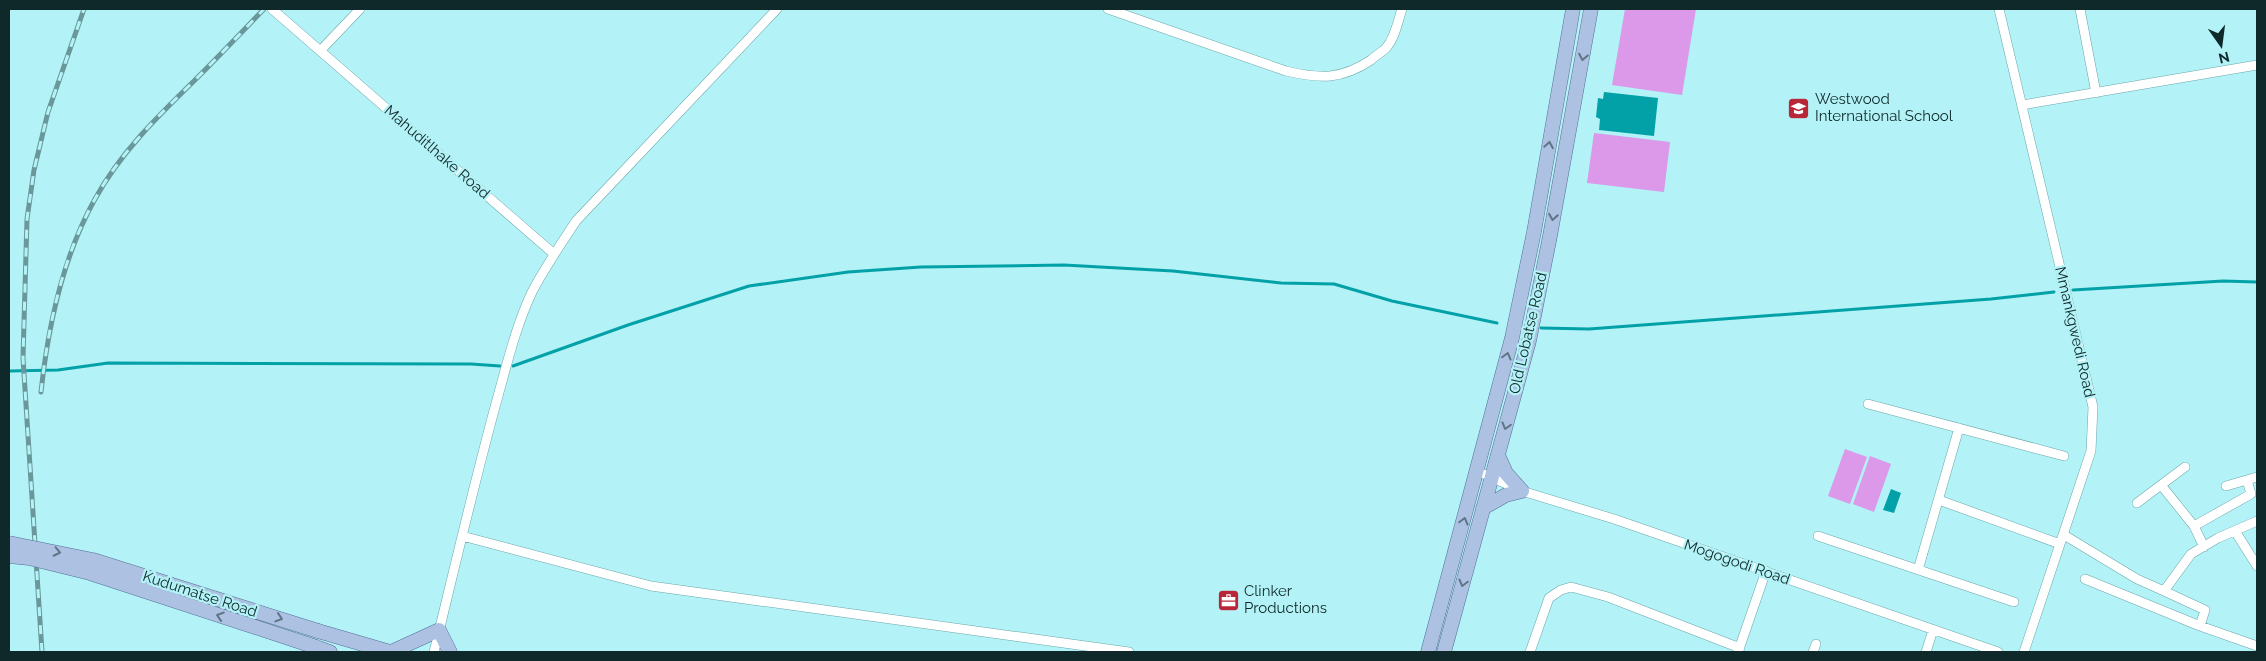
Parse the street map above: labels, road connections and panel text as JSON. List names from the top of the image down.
{
  "streets": {
    "main road": ["Old Lobatse Road", "Kudumatse Road"],
    "street": ["Mahuditlhake Road", "Mmankgwedi Road", "Mogogodi Road"]
  },
  "crossings": [
    ["Old Lobatse Road", "Mogogodi Road"]
  ],
  "places": {
    "school or university": ["Westwood International School"],
    "office": ["Clinker Productions"]
  },
  "north": "bottom"
}
